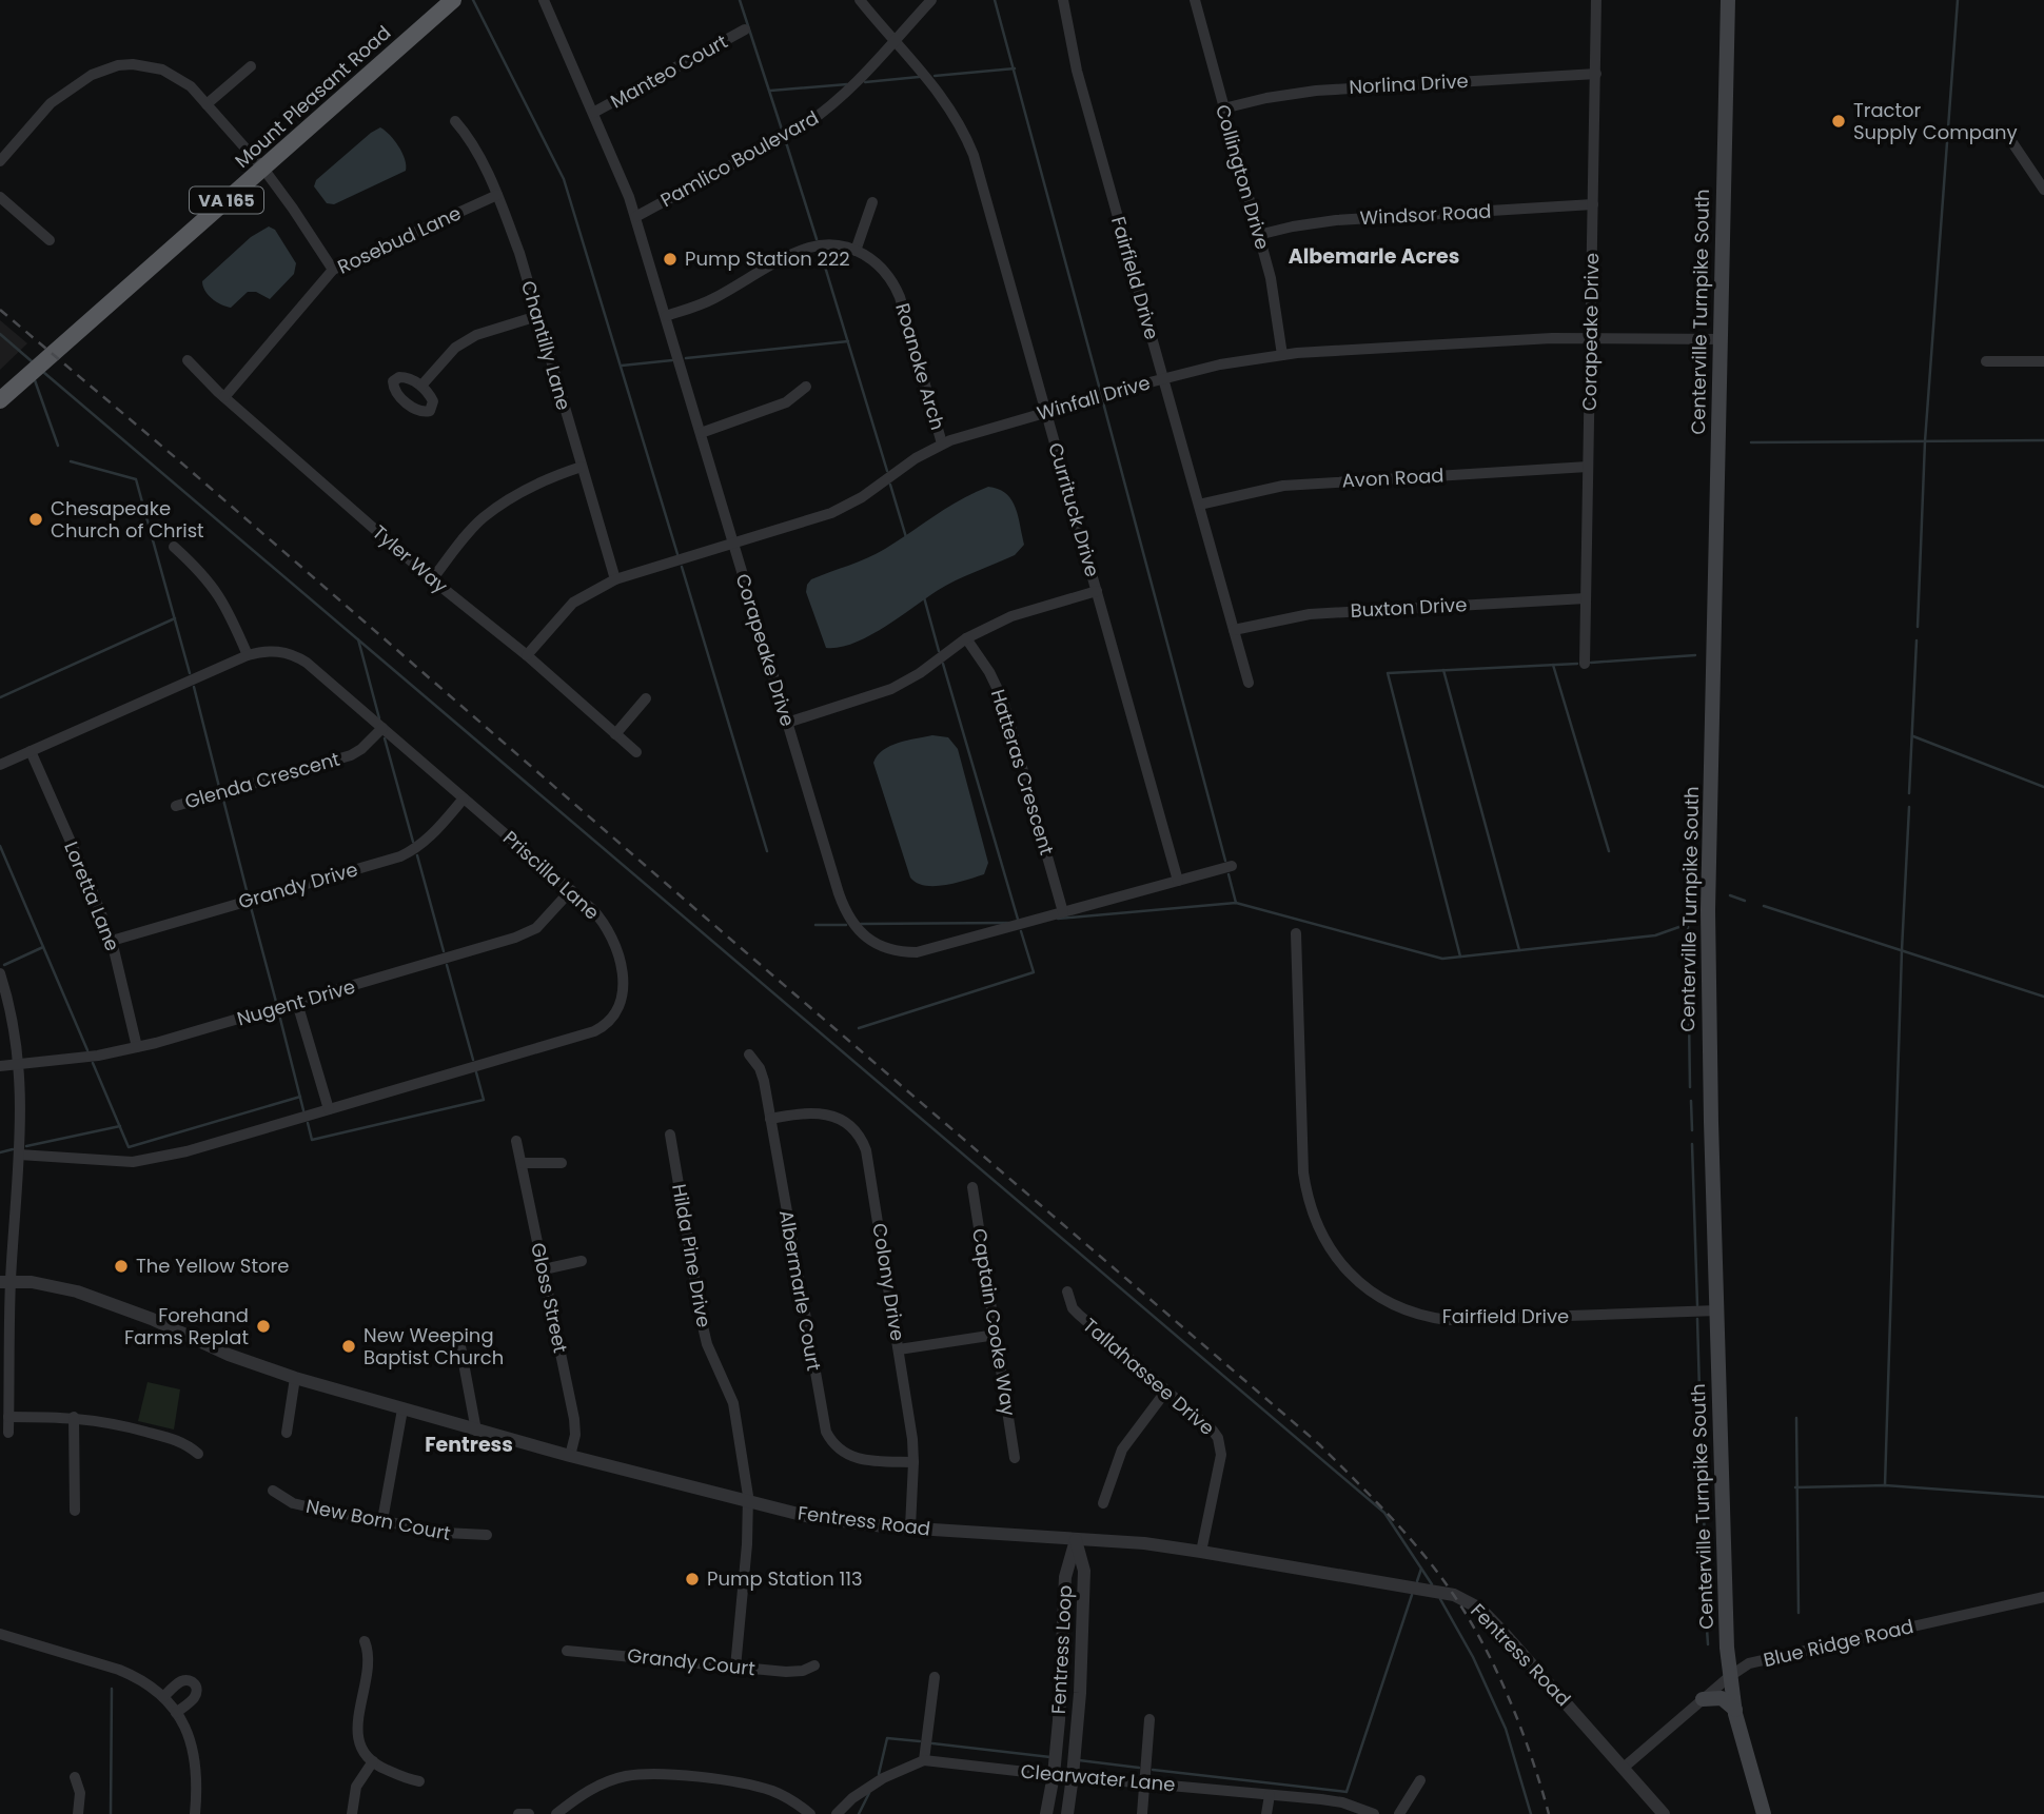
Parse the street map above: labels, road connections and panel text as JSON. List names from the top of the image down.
{
  "streets": {
    "highway": ["Mount Pleasant Road", "VA 165"],
    "main road": ["Centerville Turnpike South"],
    "street": [
      "Manteo Court",
      "Norlina Drive",
      "Pamlico Boulevard",
      "Collington Drive",
      "Windsor Road",
      "Rosebud Lane",
      "Fairfield Drive",
      "Corapeake Drive",
      "Chantilly Lane",
      "Roanoke Arch",
      "Winfall Drive",
      "Avon Road",
      "Currituck Drive",
      "Tyler Way",
      "Buxton Drive",
      "Hatteras Crescent",
      "Glenda Crescent",
      "Priscilla Lane",
      "Grandy Drive",
      "Loretta Lane",
      "Nugent Drive",
      "Hilda Pine Drive",
      "Colony Drive",
      "Albermarle Court",
      "Gloss Street",
      "Captain Cooke Way",
      "Tallahassee Drive",
      "New Born Court",
      "Fentress Road",
      "Blue Ridge Road",
      "Fentress Loop",
      "Grandy Court",
      "Clearwater Lane"
    ]
  },
  "crossings": [
    ["Manteo Court", "Corapeake Drive"],
    ["Norlina Drive", "Collington Drive"],
    ["Norlina Drive", "Corapeake Drive"],
    ["Pamlico Boulevard", "Corapeake Drive"],
    ["Pamlico Boulevard", "Currituck Drive"],
    ["Collington Drive", "Windsor Road"],
    ["Collington Drive", "Winfall Drive"],
    ["Windsor Road", "Corapeake Drive"],
    ["Rosebud Lane", "Chantilly Lane"],
    ["Rosebud Lane", "Tyler Way"],
    ["Fairfield Drive", "Centerville Turnpike South"],
    ["Fairfield Drive", "Winfall Drive"],
    ["Fairfield Drive", "Avon Road"],
    ["Fairfield Drive", "Buxton Drive"],
    ["Centerville Turnpike South", "Winfall Drive"],
    ["Centerville Turnpike South", "Blue Ridge Road"],
    ["Corapeake Drive", "Winfall Drive"],
    ["Corapeake Drive", "Avon Road"],
    ["Corapeake Drive", "Currituck Drive"],
    ["Corapeake Drive", "Buxton Drive"],
    ["Corapeake Drive", "Hatteras Crescent"],
    ["Chantilly Lane", "Winfall Drive"],
    ["Roanoke Arch", "Winfall Drive"],
    ["Winfall Drive", "Currituck Drive"],
    ["Winfall Drive", "Tyler Way"],
    ["Glenda Crescent", "Priscilla Lane"],
    ["Priscilla Lane", "Grandy Drive"],
    ["Priscilla Lane", "Loretta Lane"],
    ["Priscilla Lane", "Nugent Drive"],
    ["Grandy Drive", "Loretta Lane"],
    ["Loretta Lane", "Nugent Drive"],
    ["Hilda Pine Drive", "Fentress Road"],
    ["Hilda Pine Drive", "Grandy Court"],
    ["Colony Drive", "Albermarle Court"],
    ["Colony Drive", "Fentress Road"],
    ["Gloss Street", "Fentress Road"],
    ["Tallahassee Drive", "Fentress Road"],
    ["Fentress Road", "Blue Ridge Road"],
    ["Fentress Road", "Fentress Loop"],
    ["Fentress Loop", "Clearwater Lane"]
  ],
  "districts": ["Albemarle Acres", "Fentress"],
  "places": [
    "Tractor Supply Company",
    "Pump Station 222",
    "Chesapeake Church of Christ",
    "The Yellow Store",
    "Forehand Farms Replat",
    "New Weeping Baptist Church",
    "Pump Station 113"
  ]
}
